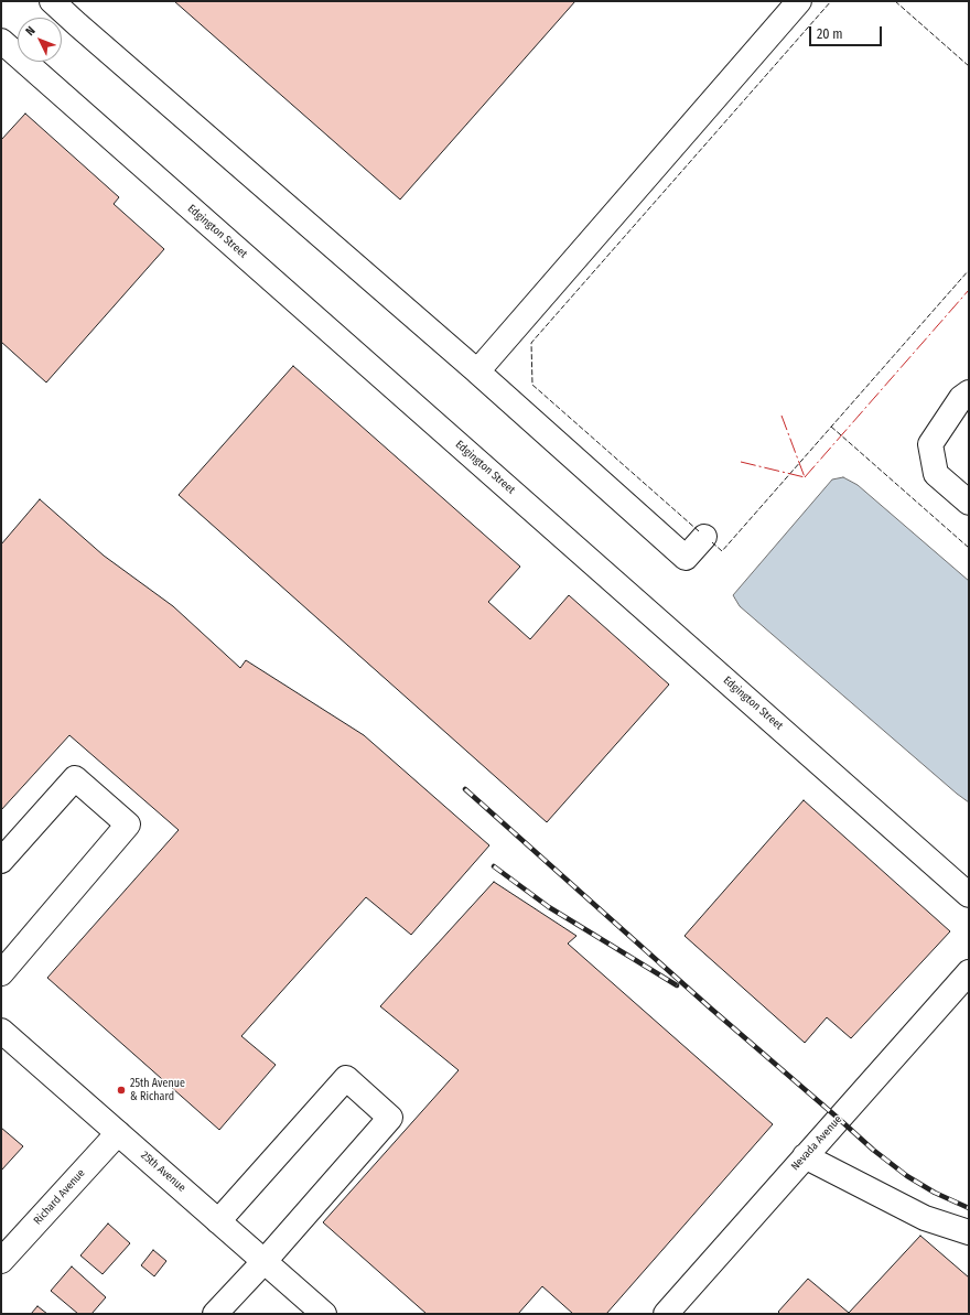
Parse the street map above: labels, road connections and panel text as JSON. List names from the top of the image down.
{
  "streets": {
    "street": [
      "Edgington Street",
      "Nevada Avenue",
      "25th Avenue",
      "Richard Avenue"
    ]
  },
  "crossings": [
    ["25th Avenue", "Richard Avenue"]
  ],
  "places": ["25th Avenue & Richard"],
  "scale_bar": "20 m",
  "north": "top left"
}
